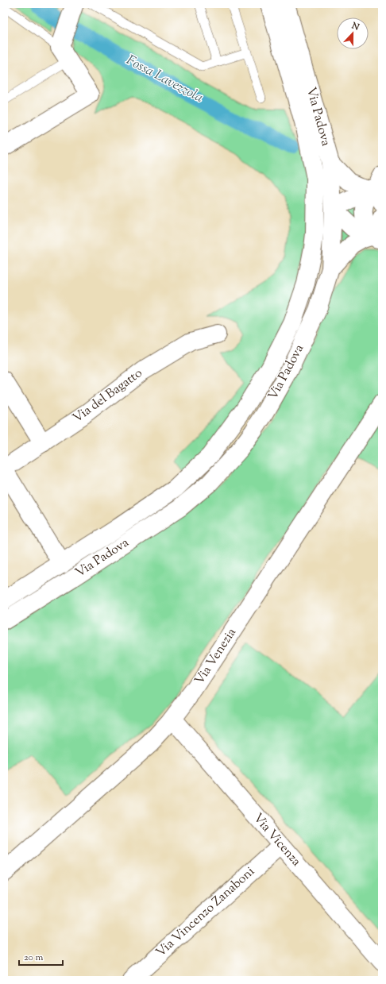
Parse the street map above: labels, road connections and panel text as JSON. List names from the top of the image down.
{
  "streets": {
    "street": [
      "Via Padova",
      "Via del Bagatto",
      "Via Venezia",
      "Via Vicenza",
      "Via Vincenzo Zanaboni"
    ]
  },
  "crossings": [
    ["Via Venezia", "Via Vicenza"],
    ["Via Vicenza", "Via Vincenzo Zanaboni"]
  ],
  "water": ["Fossa Lavezzola"],
  "scale_bar": "20 m",
  "north": "top"
}
